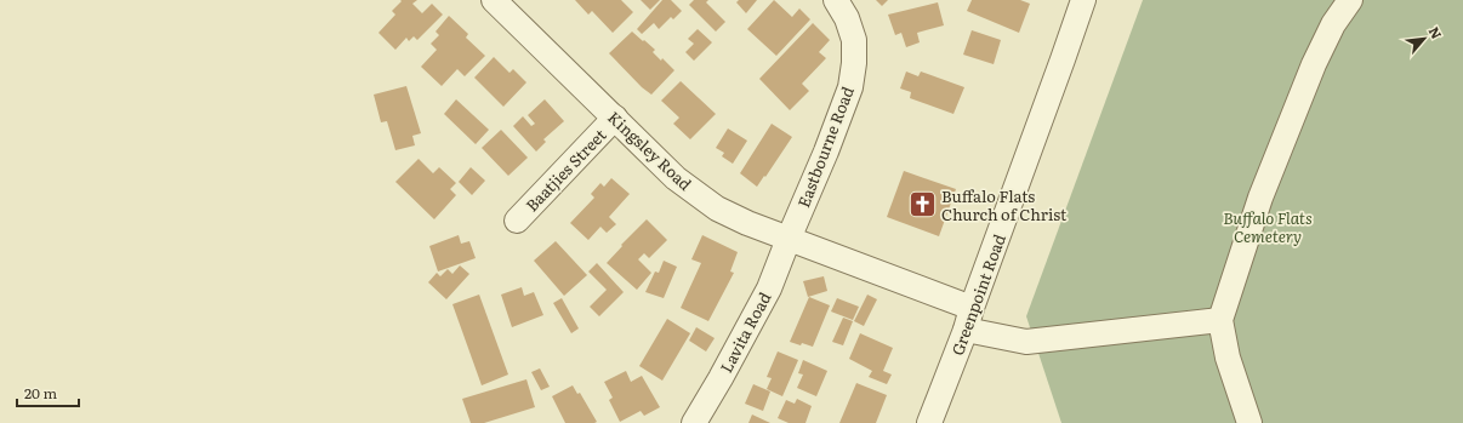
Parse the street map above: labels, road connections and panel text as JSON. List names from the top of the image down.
{
  "streets": {
    "street": [
      "Eastbourne Road",
      "Kingsley Road",
      "Baatjies Street",
      "Greenpoint Road",
      "Lavita Road"
    ]
  },
  "crossings": [
    ["Eastbourne Road", "Kingsley Road"],
    ["Eastbourne Road", "Lavita Road"],
    ["Kingsley Road", "Baatjies Street"],
    ["Kingsley Road", "Greenpoint Road"],
    ["Kingsley Road", "Lavita Road"]
  ],
  "parks": ["Buffalo Flats Cemetery"],
  "places": {
    "church": ["Buffalo Flats Church of Christ"]
  },
  "scale_bar": "20 m",
  "north": "top right"
}
